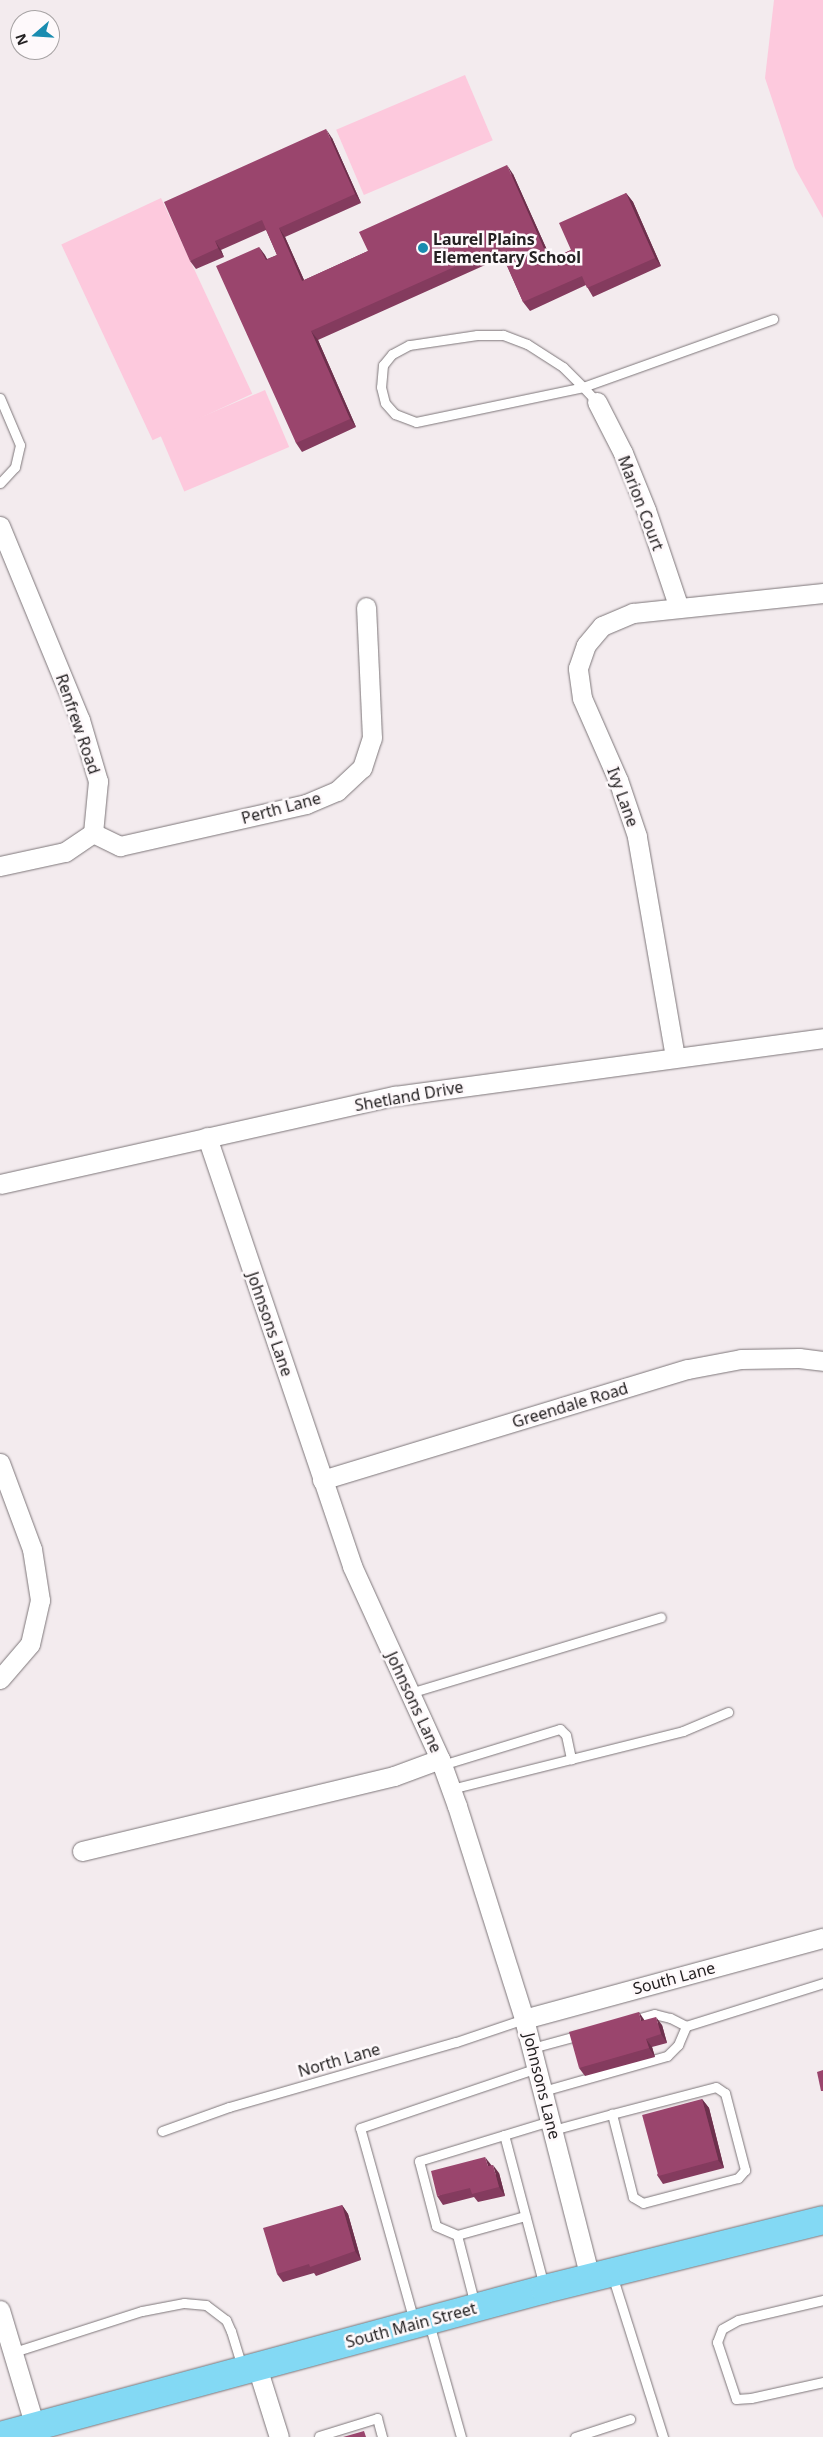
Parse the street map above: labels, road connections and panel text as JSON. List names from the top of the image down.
{
  "streets": {
    "main road": ["South Main Street"],
    "street": [
      "Marion Court",
      "Renfrew Road",
      "Ivy Lane",
      "Perth Lane",
      "Shetland Drive",
      "Johnsons Lane",
      "Greendale Road",
      "South Lane"
    ],
    "lane": ["North Lane"]
  },
  "crossings": [
    ["Marion Court", "Ivy Lane"],
    ["Renfrew Road", "Perth Lane"],
    ["Ivy Lane", "Shetland Drive"],
    ["Shetland Drive", "Johnsons Lane"],
    ["Johnsons Lane", "Greendale Road"],
    ["Johnsons Lane", "South Lane"],
    ["Johnsons Lane", "North Lane"],
    ["Johnsons Lane", "South Main Street"],
    ["South Lane", "North Lane"]
  ],
  "places": ["Laurel Plains Elementary School"],
  "north": "left"
}
